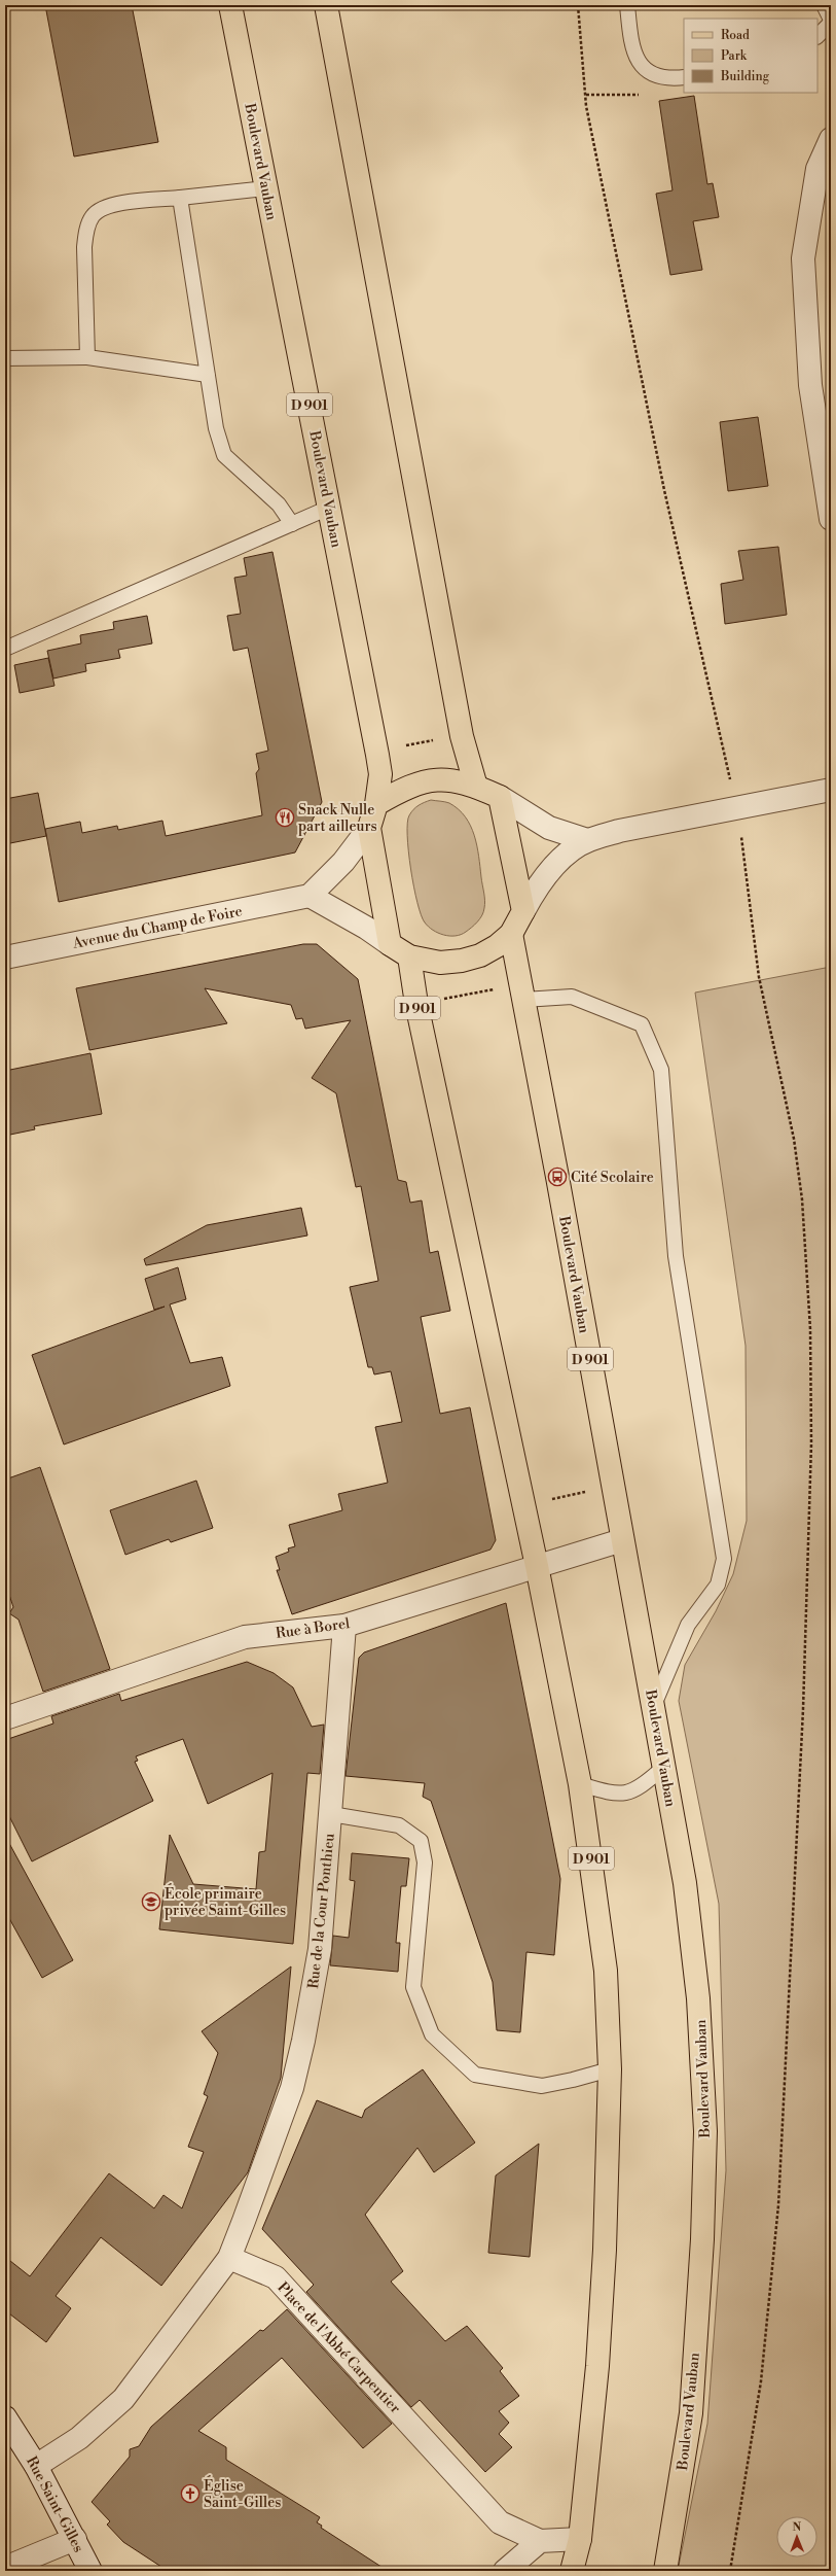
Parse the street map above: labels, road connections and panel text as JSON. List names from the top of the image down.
{
  "streets": {
    "main road": ["Boulevard Vauban", "D 901"],
    "street": [
      "Avenue du Champ de Foire",
      "Rue à Borel",
      "Rue de la Cour Ponthieu",
      "Place de l'Abbé Carpentier",
      "Rue Saint-Gilles"
    ]
  },
  "crossings": [
    ["Boulevard Vauban", "Rue à Borel"],
    ["D 901", "Rue à Borel"],
    ["D 901", "Place de l'Abbé Carpentier"],
    ["Rue à Borel", "Rue de la Cour Ponthieu"],
    ["Rue de la Cour Ponthieu", "Place de l'Abbé Carpentier"]
  ],
  "places": {
    "restaurant": ["Snack Nulle part ailleurs"],
    "bus stop": ["Cité Scolaire"],
    "school or university": ["École primaire privée Saint-Gilles"],
    "church": ["Église Saint-Gilles"]
  },
  "legend": ["Road", "Park", "Building"],
  "north": "top"
}
